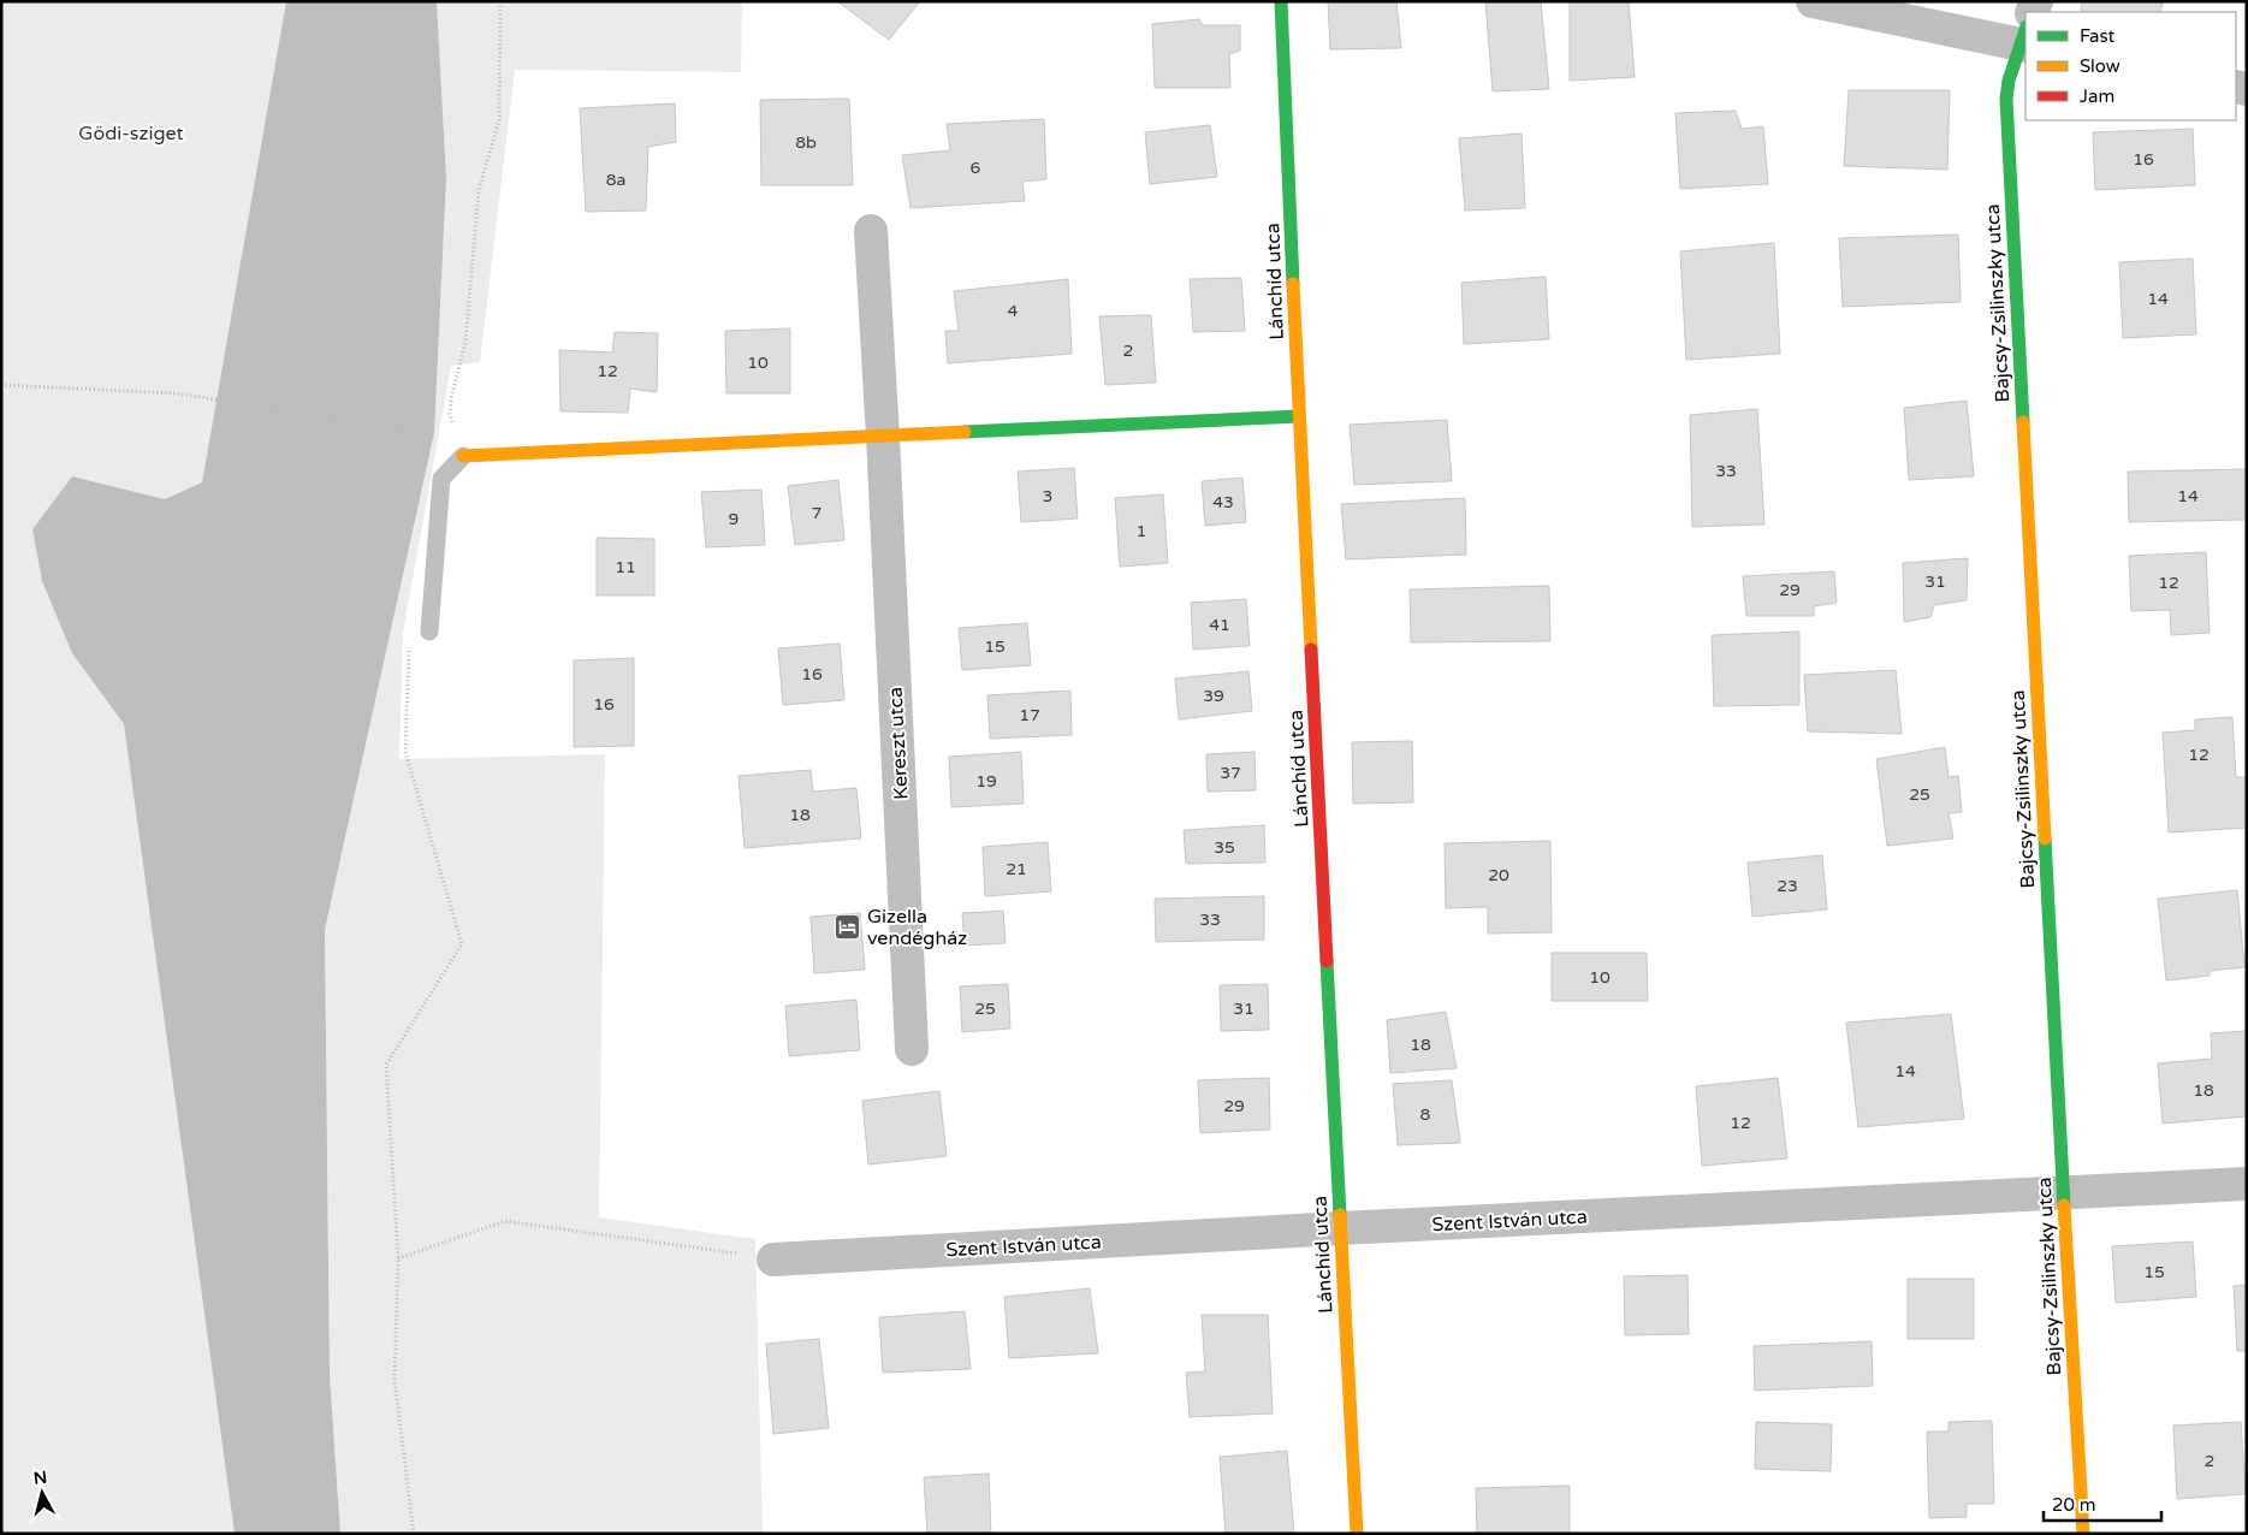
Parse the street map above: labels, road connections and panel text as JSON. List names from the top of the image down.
{
  "streets": {
    "street": [
      "Lánchíd utca",
      "Bajcsy-Zsilinszky utca",
      "Kereszt utca",
      "Szent István utca"
    ]
  },
  "crossings": [
    ["Lánchíd utca", "Szent István utca"],
    ["Bajcsy-Zsilinszky utca", "Szent István utca"]
  ],
  "parks": ["Gödi-sziget"],
  "places": {
    "hotel": ["Gizella vendégház"]
  },
  "house_numbers": [
    "8b",
    "16",
    "6",
    "8a",
    "14",
    "4",
    "2",
    "10",
    "12",
    "33",
    "3",
    "14",
    "43",
    "7",
    "9",
    "1",
    "11",
    "31",
    "12",
    "29",
    "41",
    "15",
    "16",
    "39",
    "16",
    "17",
    "12",
    "37",
    "19",
    "25",
    "18",
    "35",
    "21",
    "20",
    "23",
    "33",
    "10",
    "25",
    "31",
    "18",
    "14",
    "18",
    "29",
    "8",
    "12",
    "15",
    "2"
  ],
  "legend": ["Fast", "Slow", "Jam"],
  "scale_bar": "20 m",
  "north": "top"
}
